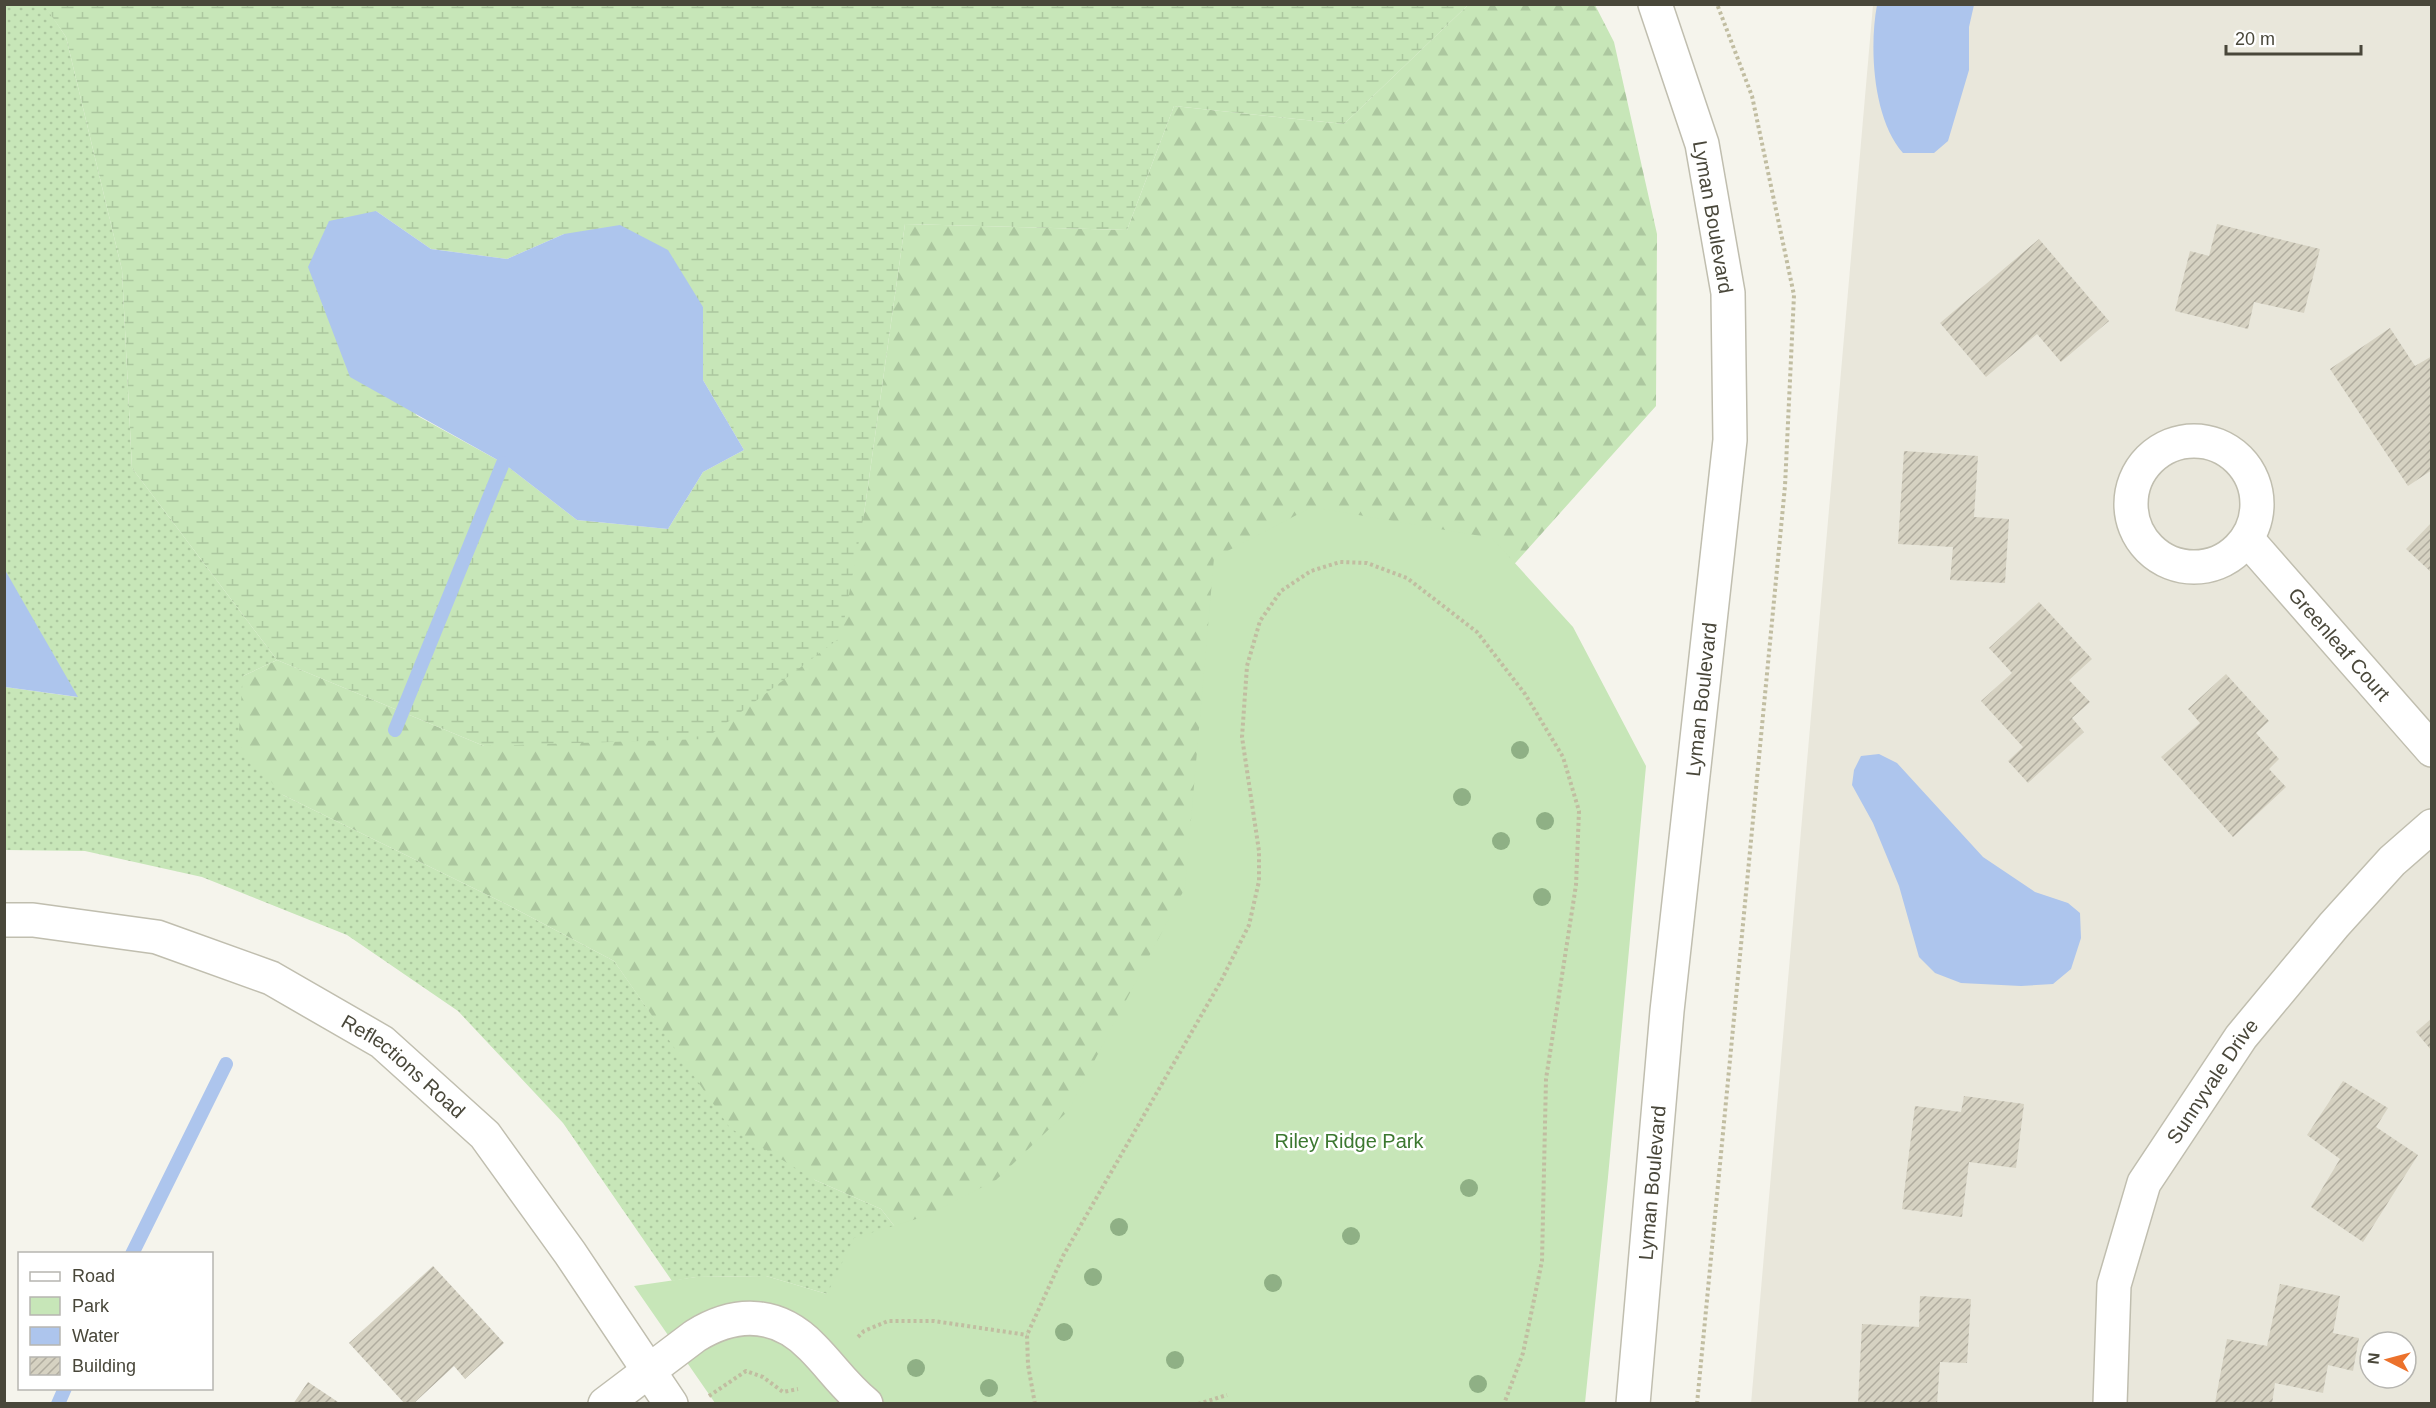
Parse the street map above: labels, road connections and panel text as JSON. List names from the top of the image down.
{
  "streets": {
    "street": [
      "Lyman Boulevard",
      "Greenleaf Court",
      "Reflections Road",
      "Sunnyvale Drive"
    ]
  },
  "parks": ["Riley Ridge Park"],
  "legend": [
    "Road",
    "Park",
    "Water",
    "Building"
  ],
  "scale_bar": "20 m",
  "north": "left"
}
